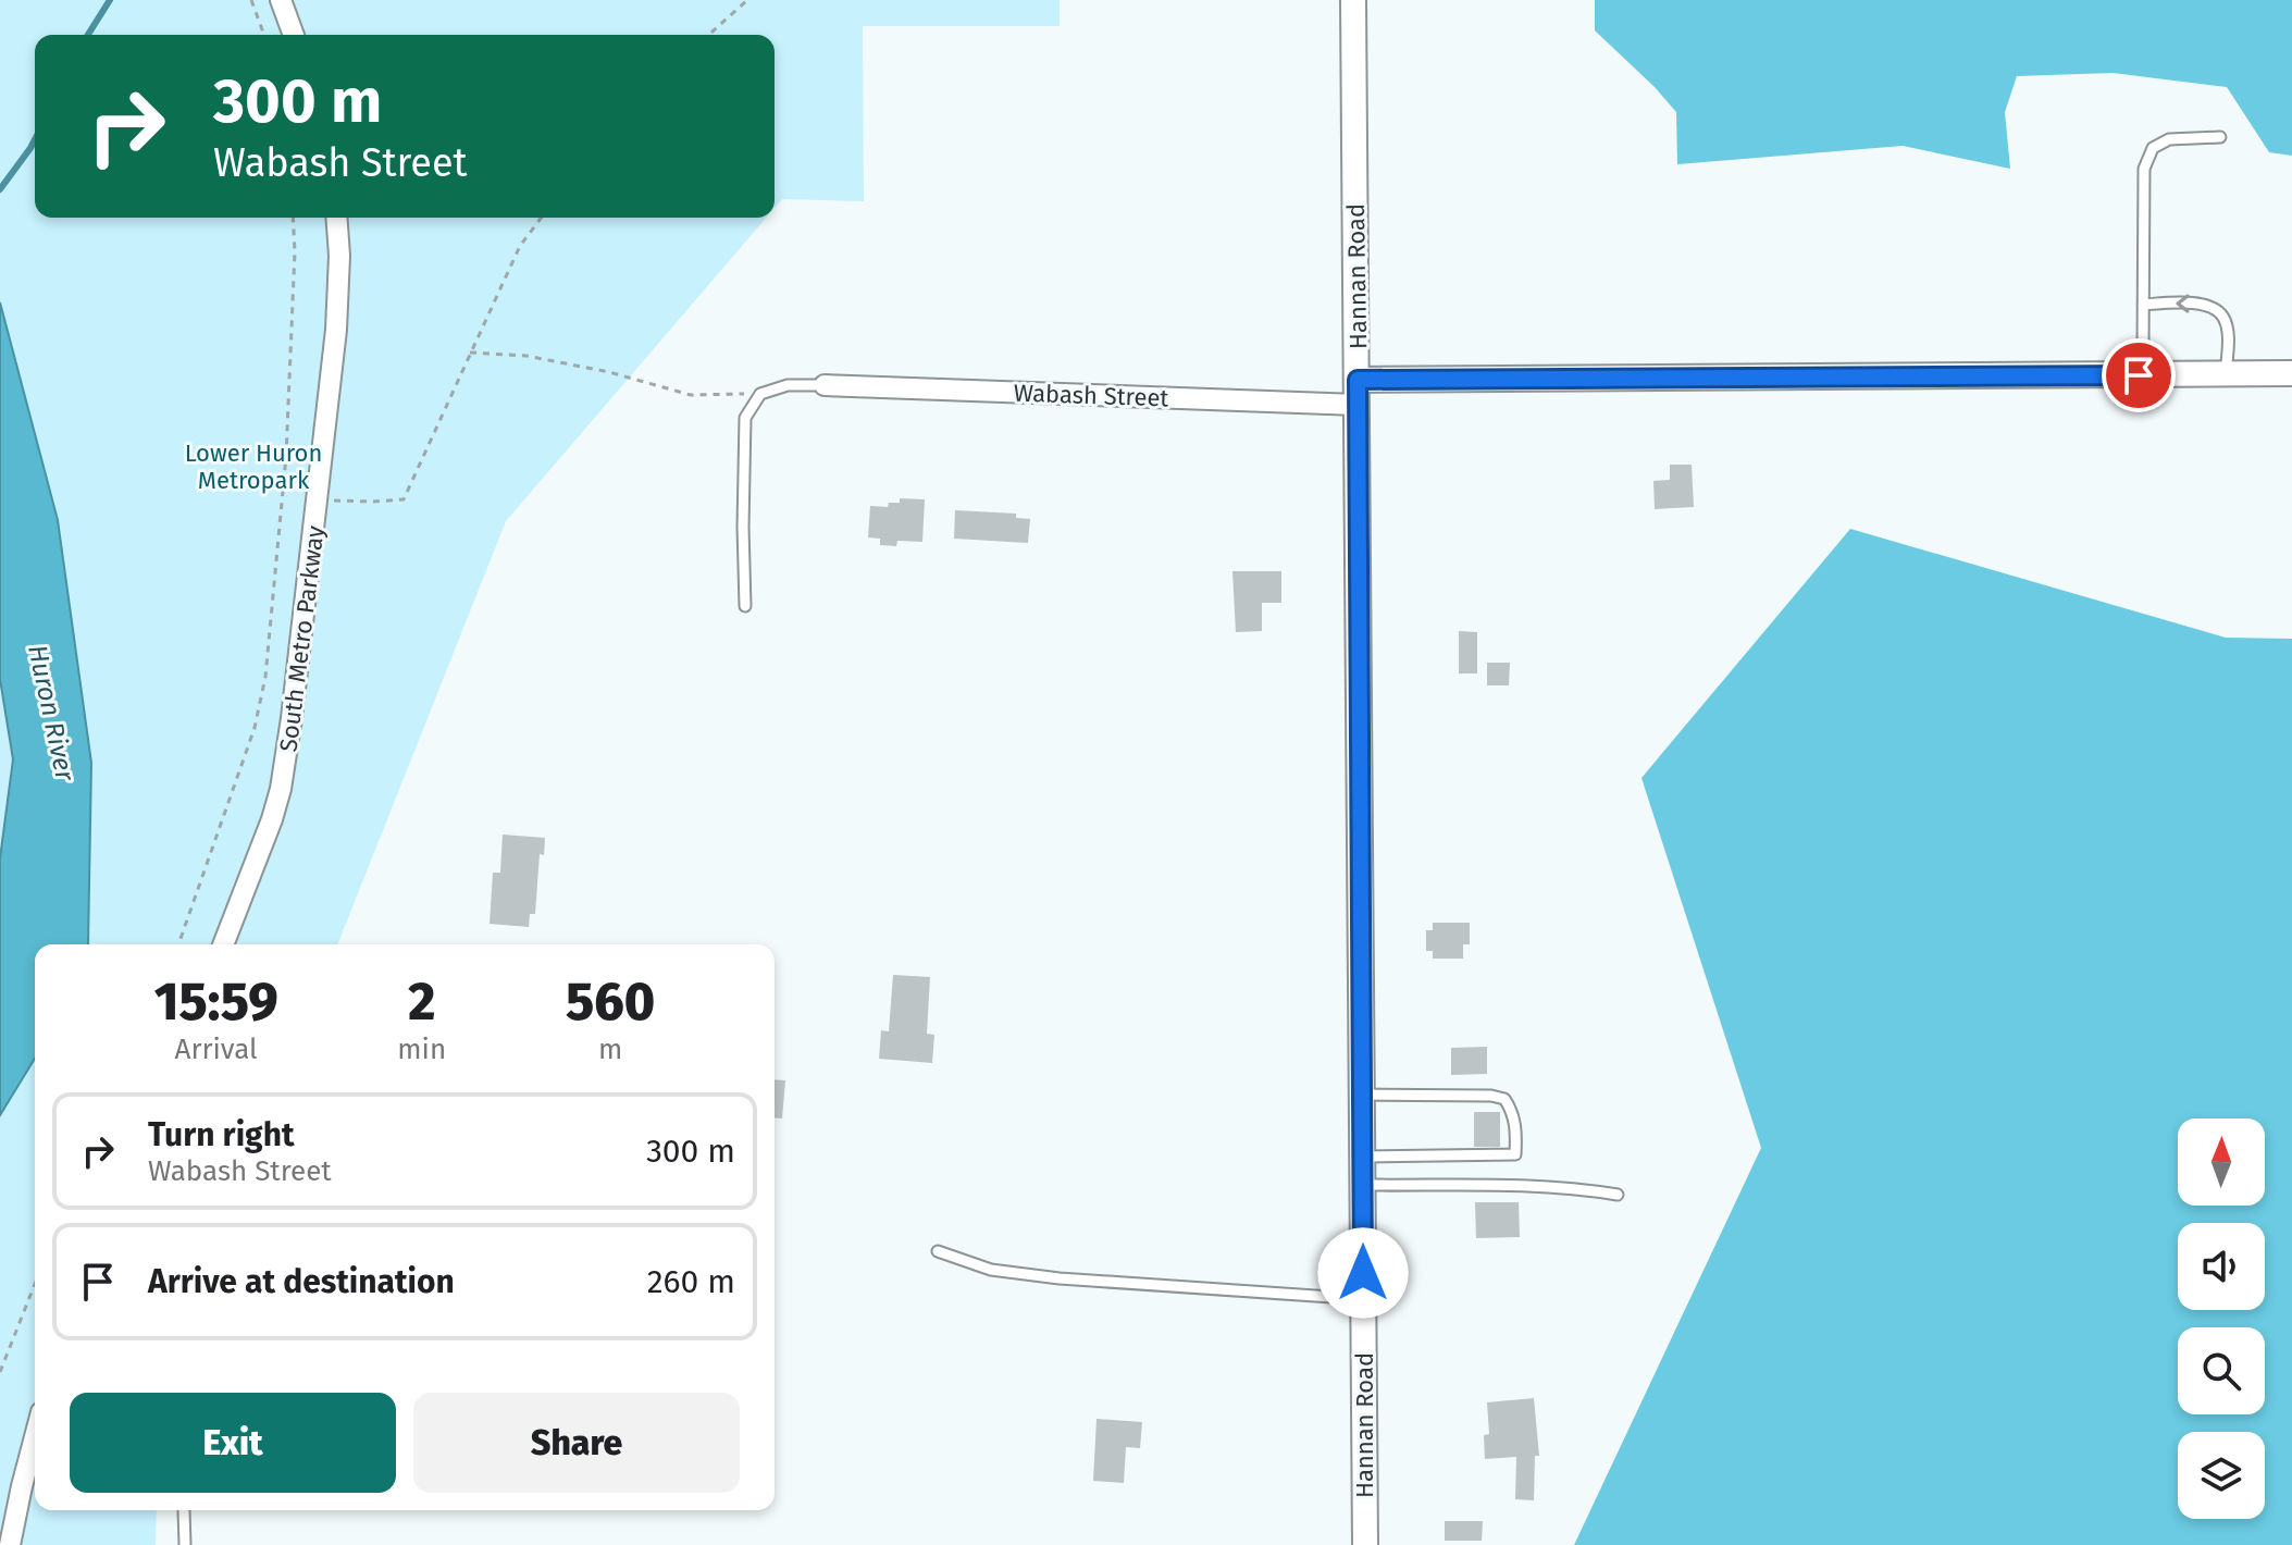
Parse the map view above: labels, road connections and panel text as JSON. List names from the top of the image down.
{
  "streets": {
    "street": ["Hannan Road", "Wabash Street", "South Metro Parkway"]
  },
  "crossings": [
    ["Hannan Road", "Wabash Street"]
  ],
  "water": ["Huron River"],
  "parks": ["Lower Huron Metropark"],
  "north": "top",
  "page": {
    "turn": ["300 m", "Wabash Street"],
    "eta": [
      "15:59",
      "Arrival",
      "2",
      "min",
      "560",
      "m"
    ],
    "list": [
      {
        "name": "Turn right",
        "note": "Wabash Street",
        "value": "300 m"
      },
      {
        "name": "Arrive at destination",
        "value": "260 m"
      }
    ],
    "buttons": ["Exit", "Share"]
  }
}
